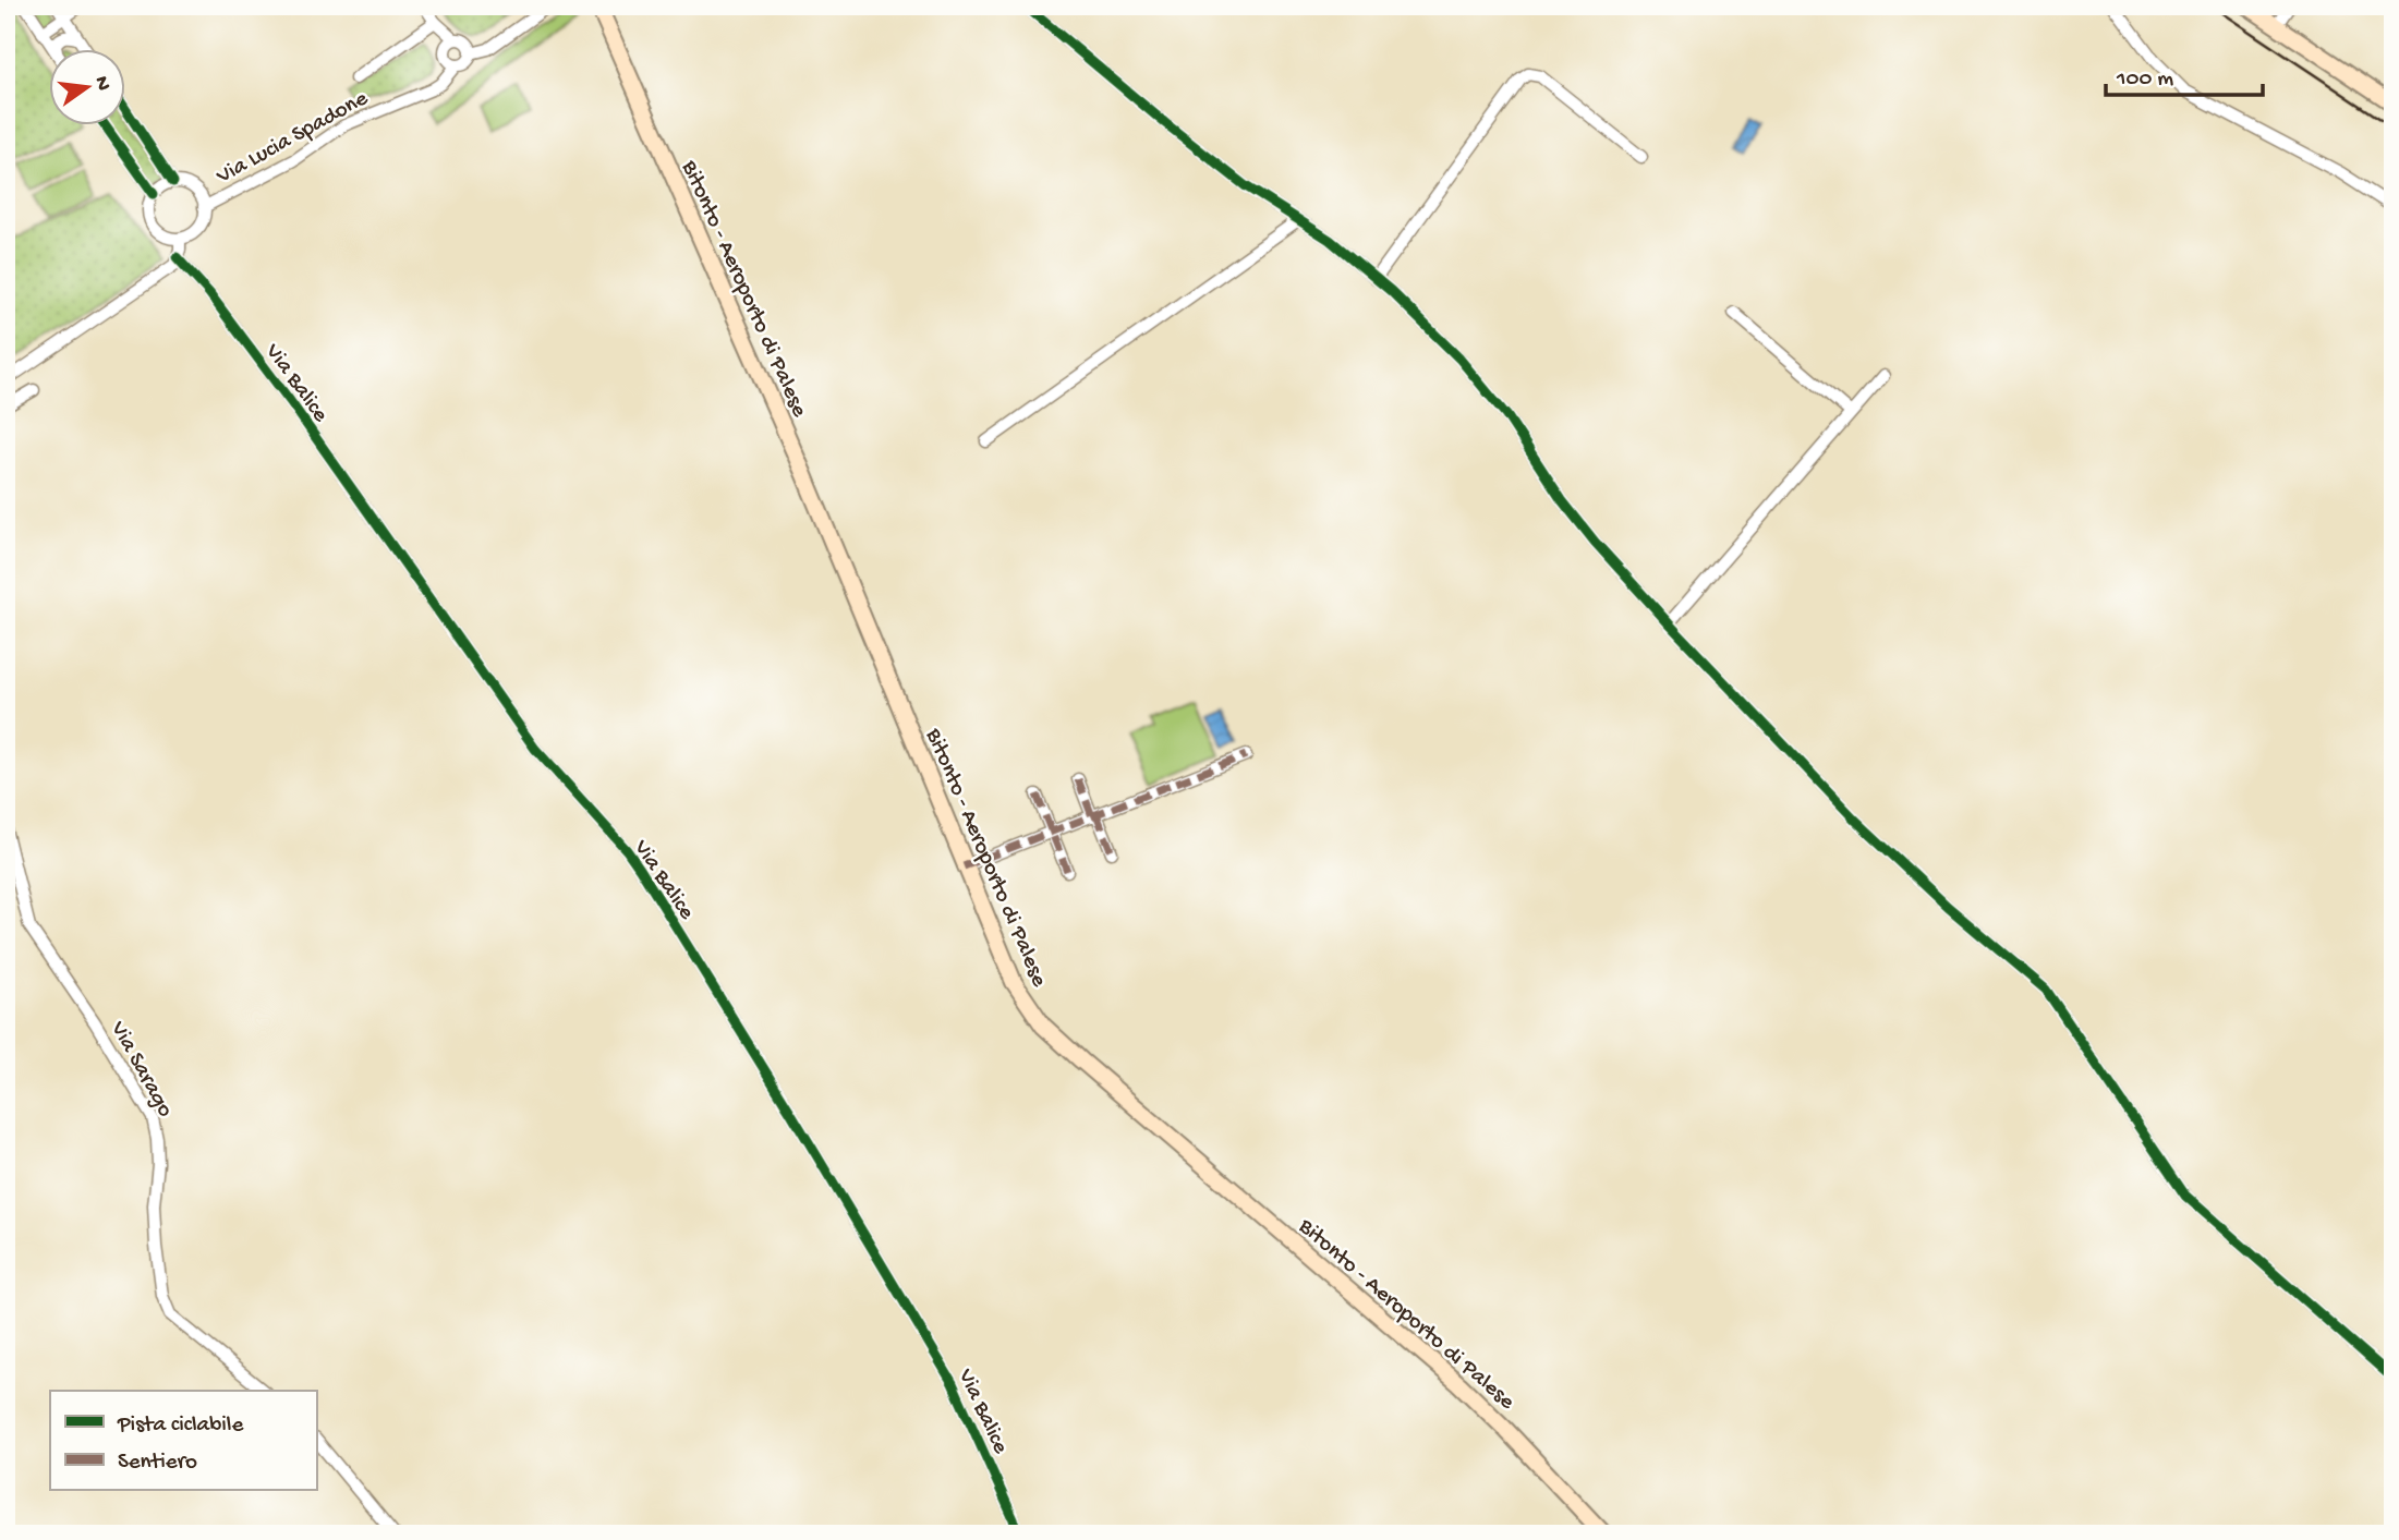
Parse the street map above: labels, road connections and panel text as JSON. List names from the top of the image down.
{
  "streets": {
    "main road": ["Bitonto - Aeroporto di Palese"],
    "street": ["Via Lucia Spadone", "Via Balice", "Via Sarago"]
  },
  "legend": ["Pista ciclabile", "Sentiero"],
  "scale_bar": "100 m",
  "north": "right"
}
